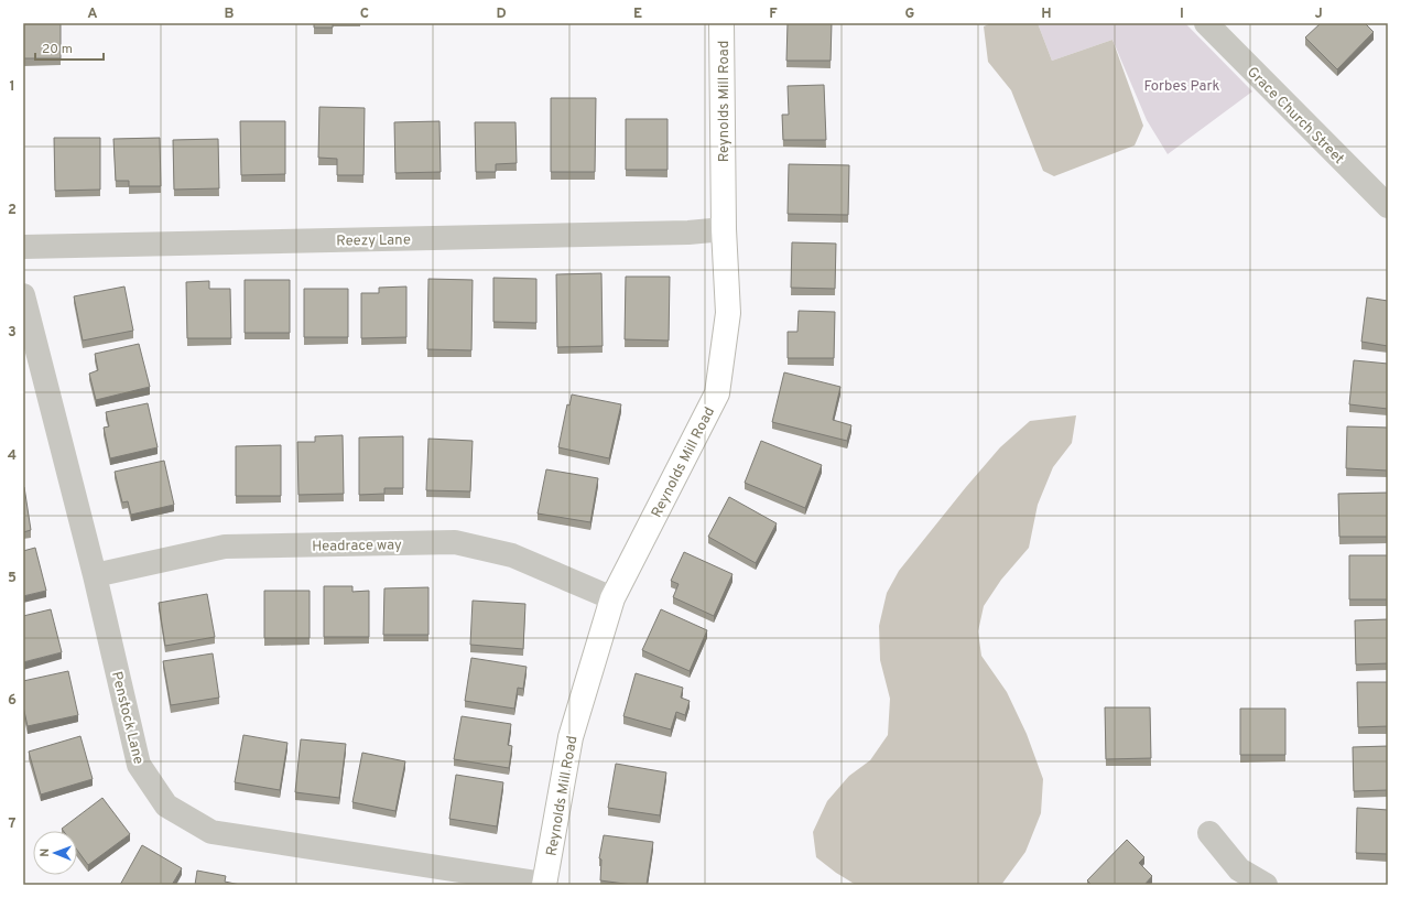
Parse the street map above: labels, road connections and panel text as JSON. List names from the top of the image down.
{
  "streets": {
    "street": [
      "Reynolds Mill Road",
      "Grace Church Street",
      "Reezy Lane",
      "Headrace way",
      "Penstock Lane"
    ]
  },
  "crossings": [
    ["Reynolds Mill Road", "Reezy Lane"],
    ["Reynolds Mill Road", "Headrace way"],
    ["Reynolds Mill Road", "Penstock Lane"],
    ["Headrace way", "Penstock Lane"]
  ],
  "parks": ["Forbes Park"],
  "scale_bar": "20 m",
  "north": "left",
  "grid": {
    "columns": [
      "A",
      "B",
      "C",
      "D",
      "E",
      "F",
      "G",
      "H",
      "I",
      "J"
    ],
    "rows": [
      "1",
      "2",
      "3",
      "4",
      "5",
      "6",
      "7"
    ]
  }
}
